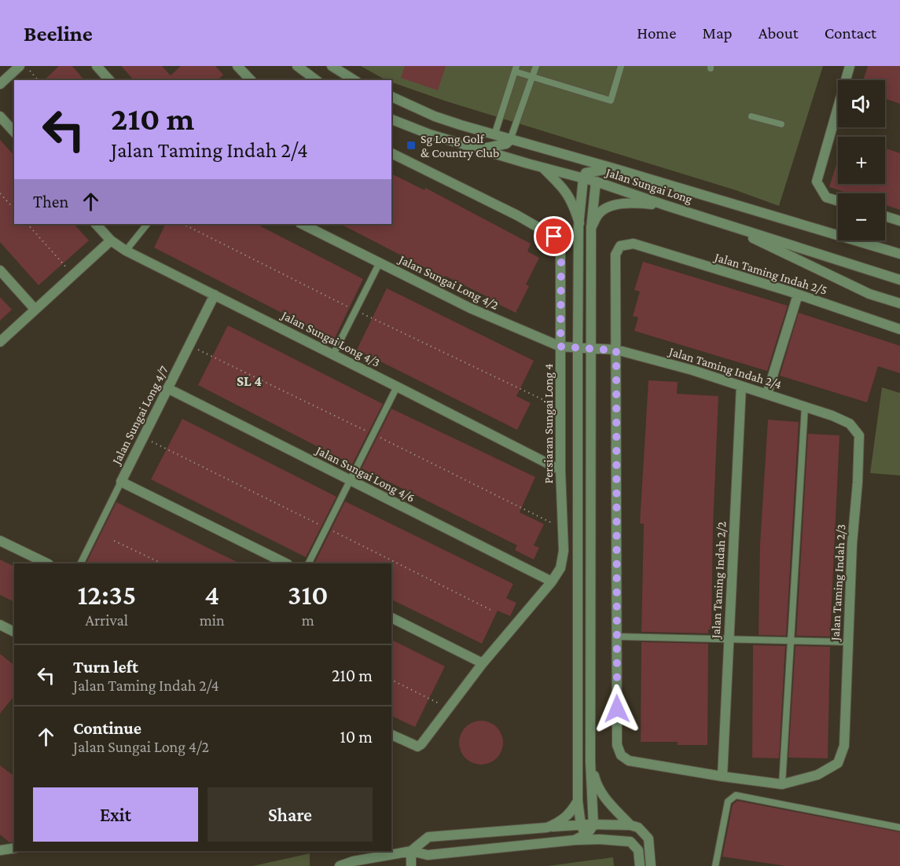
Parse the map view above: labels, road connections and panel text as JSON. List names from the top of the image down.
{
  "streets": {
    "street": [
      "Jalan Sungai Long",
      "Jalan Taming Indah 2/5",
      "Jalan Sungai Long 4/2",
      "Jalan Sungai Long 4/3",
      "Jalan Taming Indah 2/4",
      "Jalan Sungai Long 4/7",
      "Persiaran Sungai Long 4",
      "Jalan Sungai Long 4/6",
      "Jalan Taming Indah 2/2",
      "Jalan Taming Indah 2/3"
    ]
  },
  "crossings": [
    ["Jalan Taming Indah 2/5", "Jalan Taming Indah 2/4"],
    ["Jalan Sungai Long 4/2", "Jalan Taming Indah 2/4"],
    ["Jalan Sungai Long 4/2", "Persiaran Sungai Long 4"],
    ["Jalan Sungai Long 4/3", "Jalan Sungai Long 4/7"],
    ["Jalan Sungai Long 4/3", "Persiaran Sungai Long 4"],
    ["Jalan Taming Indah 2/4", "Jalan Taming Indah 2/2"],
    ["Jalan Taming Indah 2/4", "Jalan Taming Indah 2/3"],
    ["Jalan Sungai Long 4/7", "Jalan Sungai Long 4/6"],
    ["Persiaran Sungai Long 4", "Jalan Sungai Long 4/6"]
  ],
  "districts": ["SL 4"],
  "places": {
    "transit": ["Sg Long Golf & Country Club"]
  },
  "page": {
    "header": "Beeline",
    "nav": [
      "Home",
      "Map",
      "About",
      "Contact"
    ],
    "map_buttons": ["+", "−"],
    "turn": ["210 m", "Jalan Taming Indah 2/4"],
    "then": "Then",
    "eta": [
      "12:35",
      "Arrival",
      "4",
      "min",
      "310",
      "m"
    ],
    "list": [
      {
        "name": "Turn left",
        "note": "Jalan Taming Indah 2/4",
        "value": "210 m"
      },
      {
        "name": "Continue",
        "note": "Jalan Sungai Long 4/2",
        "value": "10 m"
      }
    ],
    "buttons": ["Exit", "Share"]
  }
}
